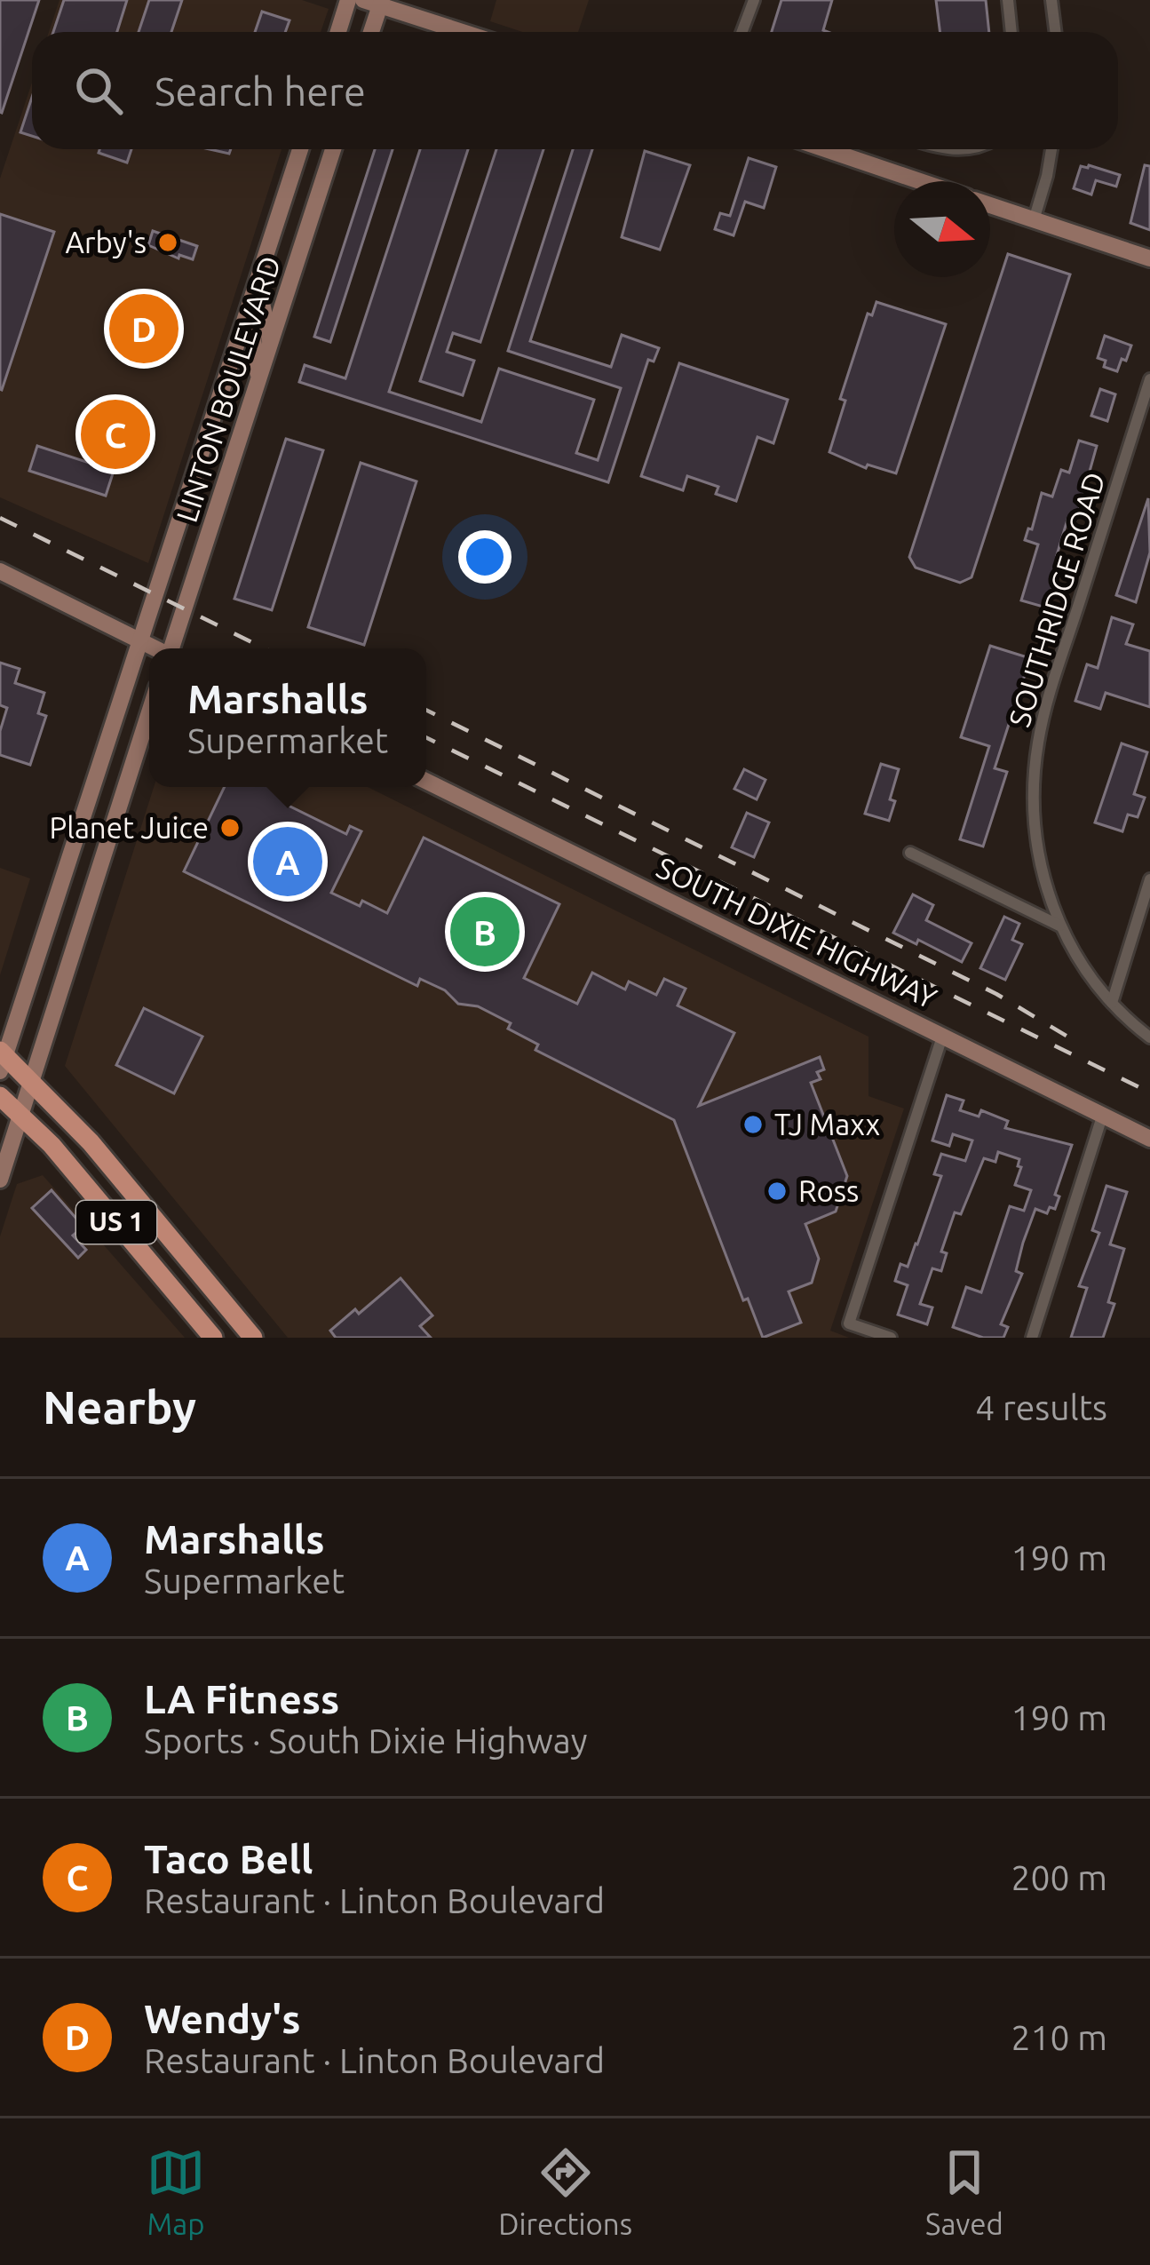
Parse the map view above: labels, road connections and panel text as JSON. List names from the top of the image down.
{
  "streets": {
    "main road": ["LINTON BOULEVARD", "SOUTH DIXIE HIGHWAY", "US 1"],
    "street": ["SOUTHRIDGE ROAD"]
  },
  "crossings": [
    ["LINTON BOULEVARD", "US 1"]
  ],
  "places": [
    "Arby's",
    "Planet Juice",
    "TJ Maxx",
    "Ross"
  ],
  "north": "right",
  "page": {
    "search": "Search here",
    "pins": [
      "D",
      "C",
      "A",
      "B"
    ],
    "popup": ["Marshalls", "Supermarket"],
    "heading": ["Nearby", "4 results"],
    "list": [
      {
        "mark": "A",
        "name": "Marshalls",
        "note": "Supermarket",
        "value": "190 m"
      },
      {
        "mark": "B",
        "name": "LA Fitness",
        "note": "Sports · South Dixie Highway",
        "value": "190 m"
      },
      {
        "mark": "C",
        "name": "Taco Bell",
        "note": "Restaurant · Linton Boulevard",
        "value": "200 m"
      },
      {
        "mark": "D",
        "name": "Wendy's",
        "note": "Restaurant · Linton Boulevard",
        "value": "210 m"
      }
    ],
    "nav": ["Map", "Directions", "Saved"]
  }
}
